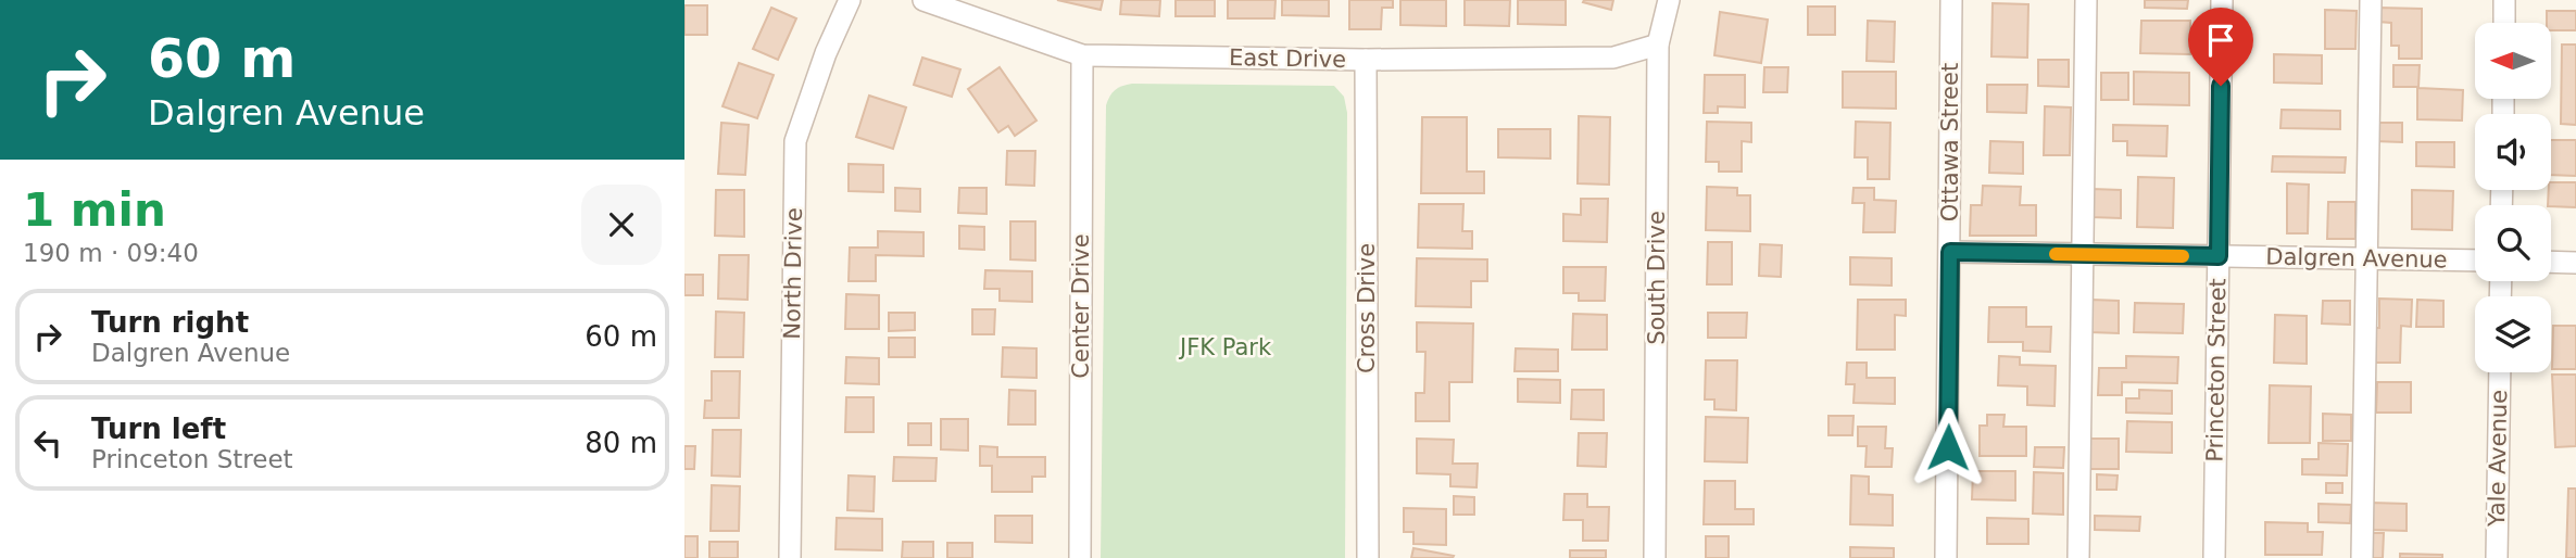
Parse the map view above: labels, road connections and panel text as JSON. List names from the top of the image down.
{
  "streets": {
    "street": [
      "East Drive",
      "Ottawa Street",
      "Dalgren Avenue",
      "North Drive",
      "South Drive",
      "Center Drive",
      "Cross Drive",
      "Princeton Street",
      "Yale Avenue"
    ]
  },
  "crossings": [
    ["East Drive", "South Drive"],
    ["East Drive", "Center Drive"],
    ["East Drive", "Cross Drive"],
    ["Ottawa Street", "Dalgren Avenue"],
    ["Dalgren Avenue", "Princeton Street"]
  ],
  "parks": ["JFK Park"],
  "north": "left",
  "page": {
    "turn": ["60 m", "Dalgren Avenue"],
    "heading": ["1 min", "190 m · 09:40"],
    "list": [
      {
        "name": "Turn right",
        "note": "Dalgren Avenue",
        "value": "60 m"
      },
      {
        "name": "Turn left",
        "note": "Princeton Street",
        "value": "80 m"
      }
    ]
  }
}
